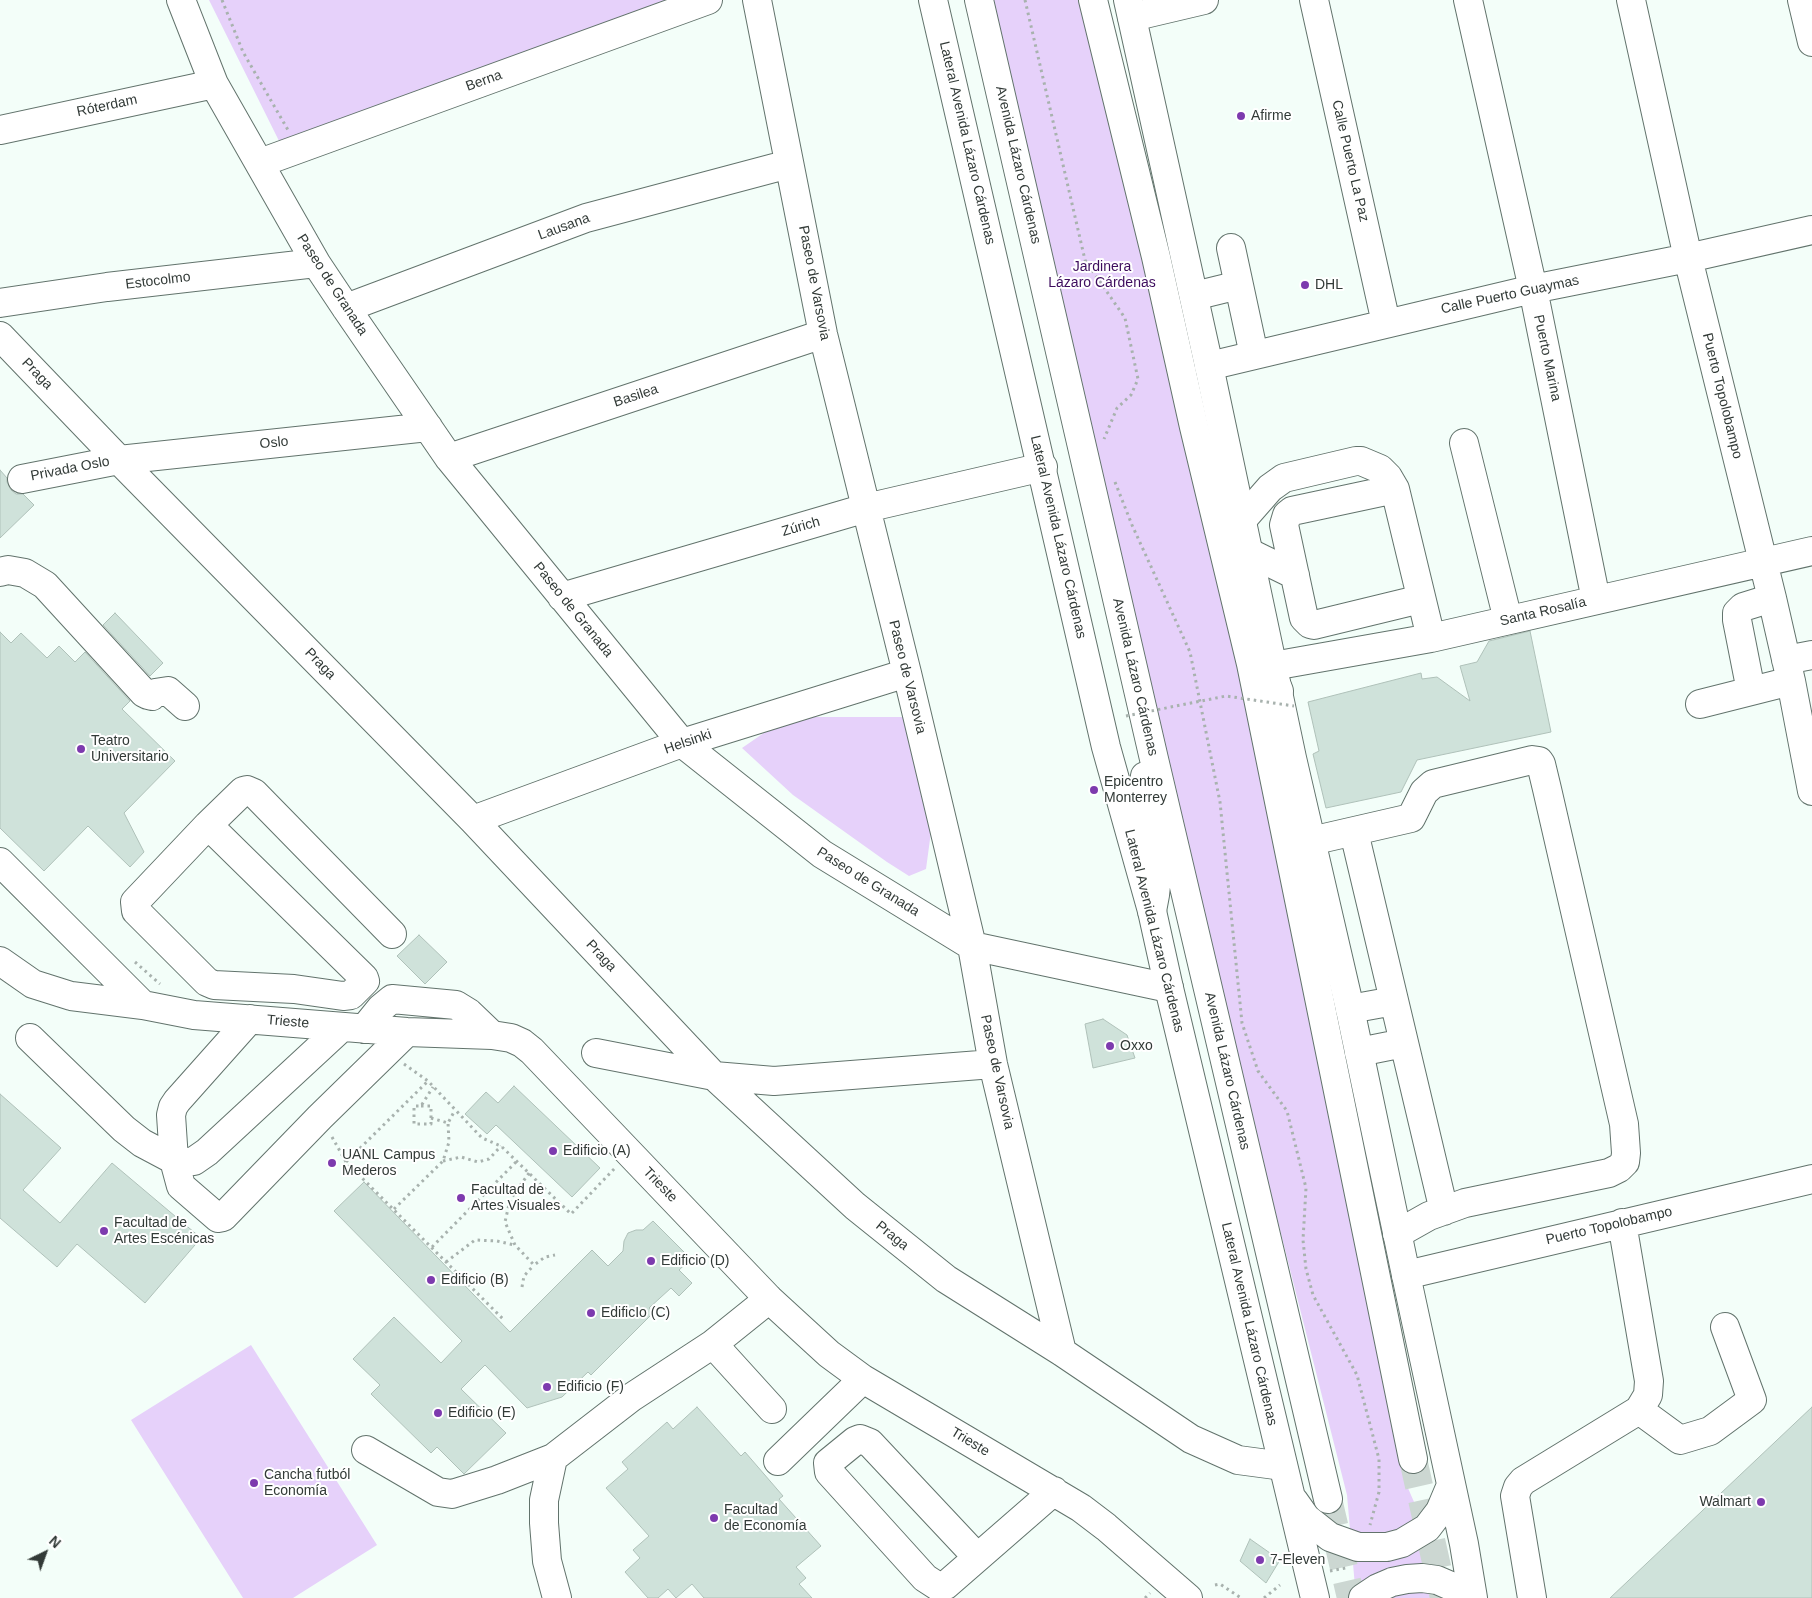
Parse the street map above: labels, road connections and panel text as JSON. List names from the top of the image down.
{
  "streets": {
    "main road": [
      "Berna",
      "Róterdam",
      "Lateral Avenida Lázaro Cárdenas",
      "Calle Puerto La Paz",
      "Avenida Lázaro Cárdenas",
      "Lausana",
      "Estocolmo",
      "Paseo de Varsovia",
      "Paseo de Granada",
      "Calle Puerto Guaymas",
      "Puerto Marina",
      "Praga",
      "Basilea",
      "Puerto Topolobampo",
      "Oslo",
      "Privada Oslo",
      "Zúrich",
      "Santa Rosalía",
      "Helsinki",
      "Trieste"
    ]
  },
  "crossings": [
    ["Berna", "Paseo de Granada"],
    ["Róterdam", "Paseo de Granada"],
    ["Lateral Avenida Lázaro Cárdenas", "Paseo de Granada"],
    ["Lateral Avenida Lázaro Cárdenas", "Praga"],
    ["Lateral Avenida Lázaro Cárdenas", "Zúrich"],
    ["Calle Puerto La Paz", "Calle Puerto Guaymas"],
    ["Lausana", "Paseo de Varsovia"],
    ["Lausana", "Paseo de Granada"],
    ["Estocolmo", "Paseo de Granada"],
    ["Paseo de Varsovia", "Paseo de Granada"],
    ["Paseo de Varsovia", "Praga"],
    ["Paseo de Varsovia", "Basilea"],
    ["Paseo de Varsovia", "Zúrich"],
    ["Paseo de Varsovia", "Helsinki"],
    ["Paseo de Granada", "Basilea"],
    ["Paseo de Granada", "Oslo"],
    ["Paseo de Granada", "Zúrich"],
    ["Paseo de Granada", "Helsinki"],
    ["Calle Puerto Guaymas", "Puerto Marina"],
    ["Calle Puerto Guaymas", "Puerto Topolobampo"],
    ["Puerto Marina", "Santa Rosalía"],
    ["Praga", "Oslo"],
    ["Praga", "Privada Oslo"],
    ["Praga", "Helsinki"],
    ["Puerto Topolobampo", "Santa Rosalía"],
    ["Oslo", "Privada Oslo"]
  ],
  "parks": ["Jardinera Lázaro Cárdenas"],
  "places": [
    "Afirme",
    "DHL",
    "Teatro Universitario",
    "Epicentro Monterrey",
    "Oxxo",
    "Edificio (A)",
    "UANL Campus Mederos",
    "Facultad de Artes Visuales",
    "Facultad de Artes Escénicas",
    "Edificio (D)",
    "Edificio (B)",
    "EdificIo (C)",
    "Edificio (F)",
    "Edificio (E)",
    "Cancha futból Economía",
    "Walmart",
    "Facultad de Economía",
    "7-Eleven"
  ],
  "north": "top right"
}
